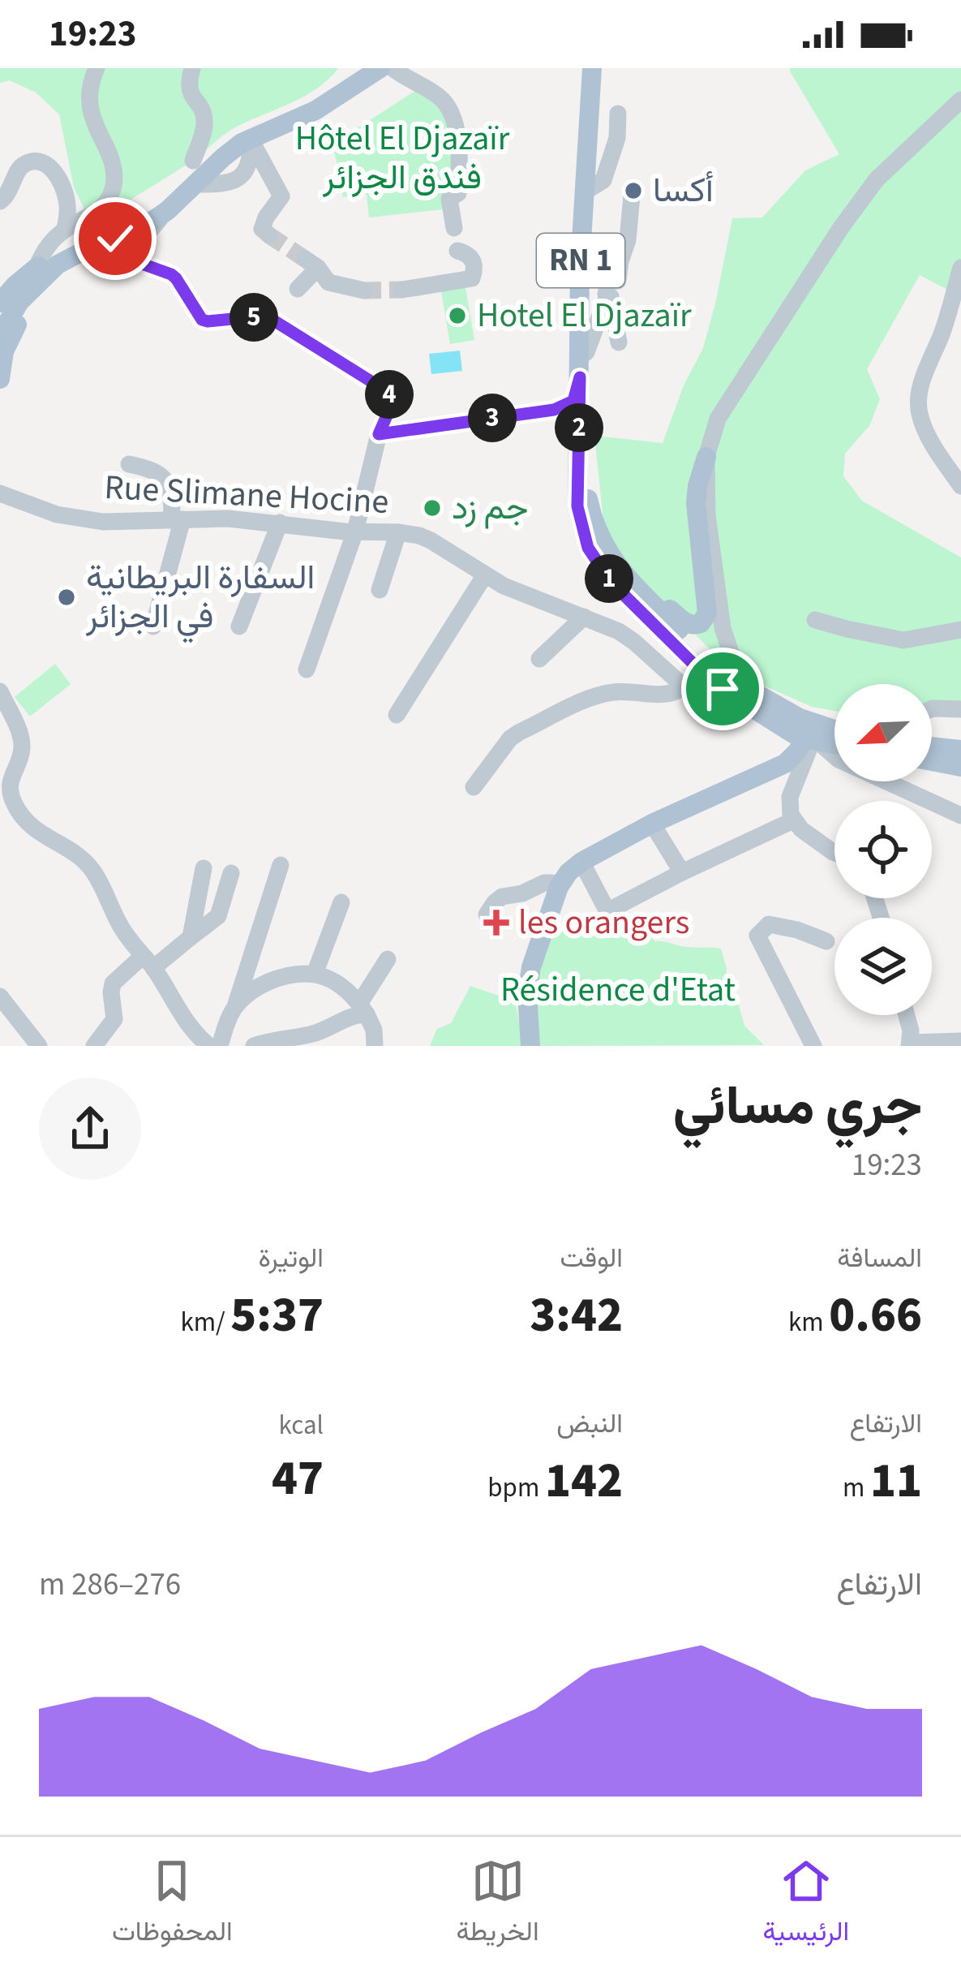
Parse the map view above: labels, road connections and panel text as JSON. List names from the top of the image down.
{
  "streets": {
    "main road": ["RN 1"],
    "street": ["Rue Slimane Hocine"]
  },
  "crossings": [
    ["RN 1", "Rue Slimane Hocine"]
  ],
  "parks": ["Hôtel El Djazaïr فندق الجزائر", "Résidence d'Etat"],
  "places": {
    "other": [
      "أكسا",
      "Hotel El Djazaïr",
      "جم زد",
      "السفارة البريطانية في الجزائر"
    ],
    "health": ["les orangers"]
  },
  "north": "bottom left",
  "page": {
    "status": "19:23",
    "pins": [
      "5",
      "4",
      "3",
      "2",
      "1"
    ],
    "heading": ["جري مسائي", "19:23"],
    "stats": [
      ["المسافة", "0.66 km"],
      ["الوقت", "3:42"],
      ["الوتيرة", "5:37 /km"],
      ["الارتفاع", "11 m"],
      ["النبض", "142 bpm"],
      ["kcal", "47"]
    ],
    "chart": ["الارتفاع", "276–286 m"],
    "tabs": ["الرئيسية", "الخريطة", "المحفوظات"]
  }
}
